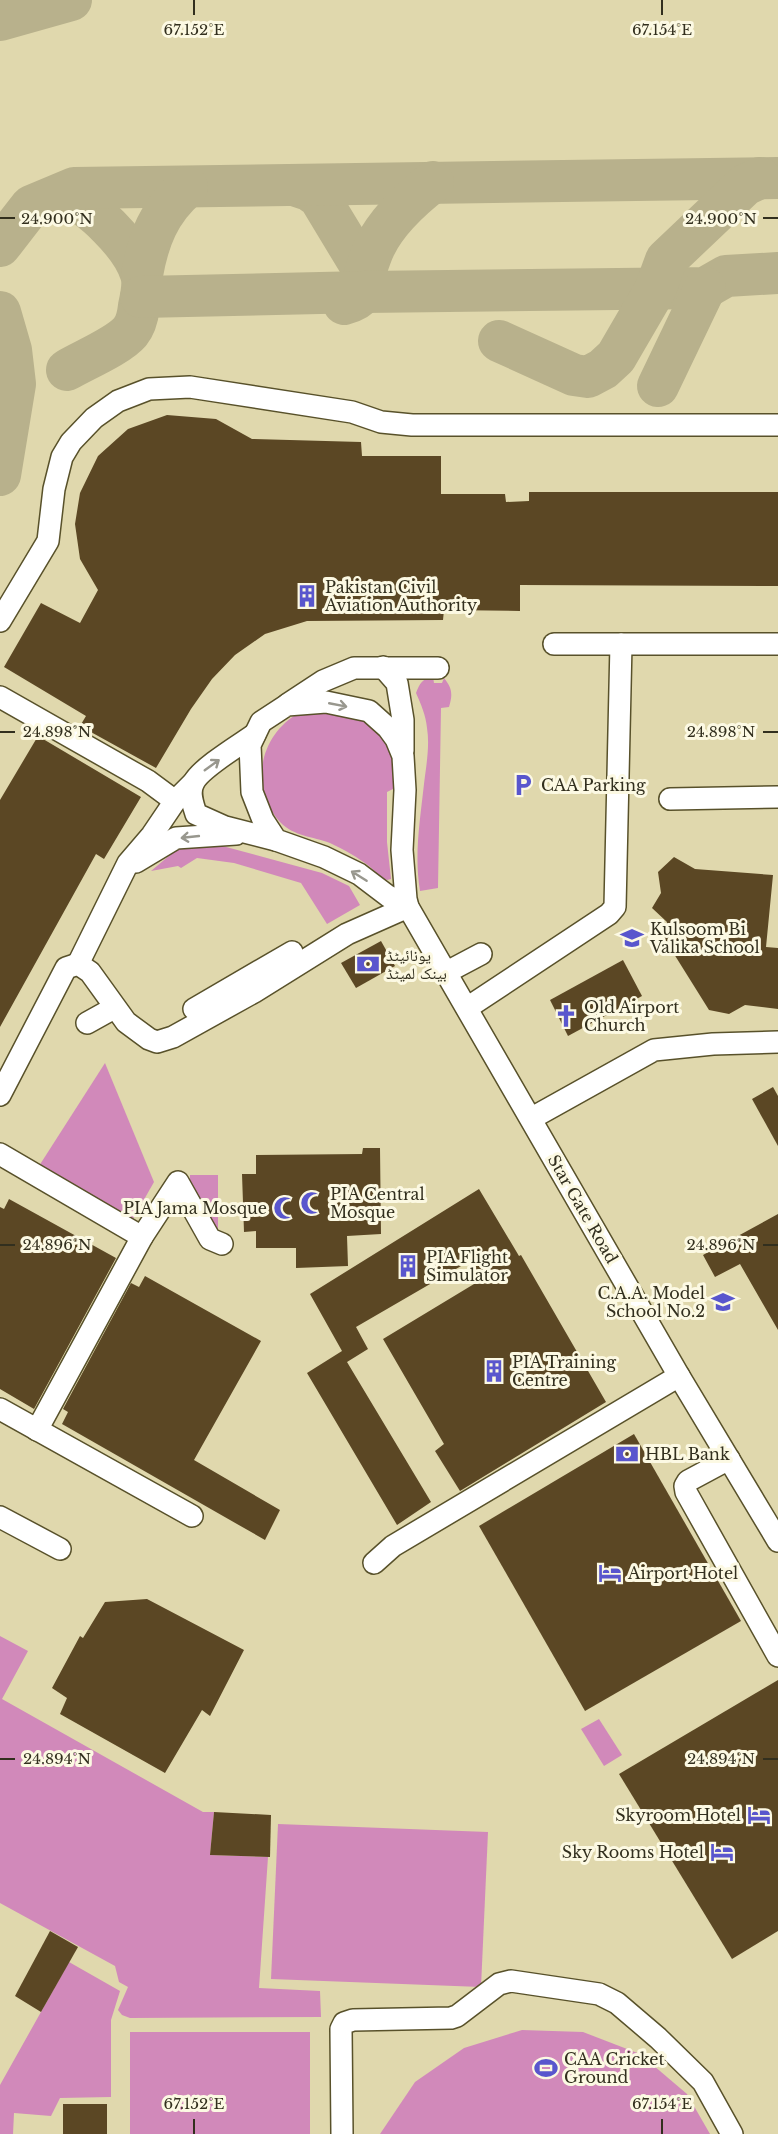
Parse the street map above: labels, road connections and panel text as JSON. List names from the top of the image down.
{
  "streets": {
    "street": ["Star Gate Road"]
  },
  "places": {
    "building": ["Pakistan Civil Aviation Authority", "PIA Flight Simulator", "PIA Training Centre"],
    "parking": ["CAA Parking"],
    "school or university": ["Kulsoom Bi Valika School", "C.A.A. Model School No.2"],
    "bank": ["یونائیٹڈ بینک لمیٹڈ", "HBL Bank"],
    "church": ["Old Airport Church"],
    "mosque": ["PIA Central Mosque", "PIA Jama Mosque"],
    "hotel": ["Airport Hotel", "Skyroom Hotel", "Sky Rooms Hotel"],
    "sports": ["CAA Cricket Ground"]
  },
  "coordinates": [
    "67.152°E",
    "67.154°E",
    "24.900°N",
    "24.898°N",
    "24.896°N",
    "24.894°N"
  ]
}
